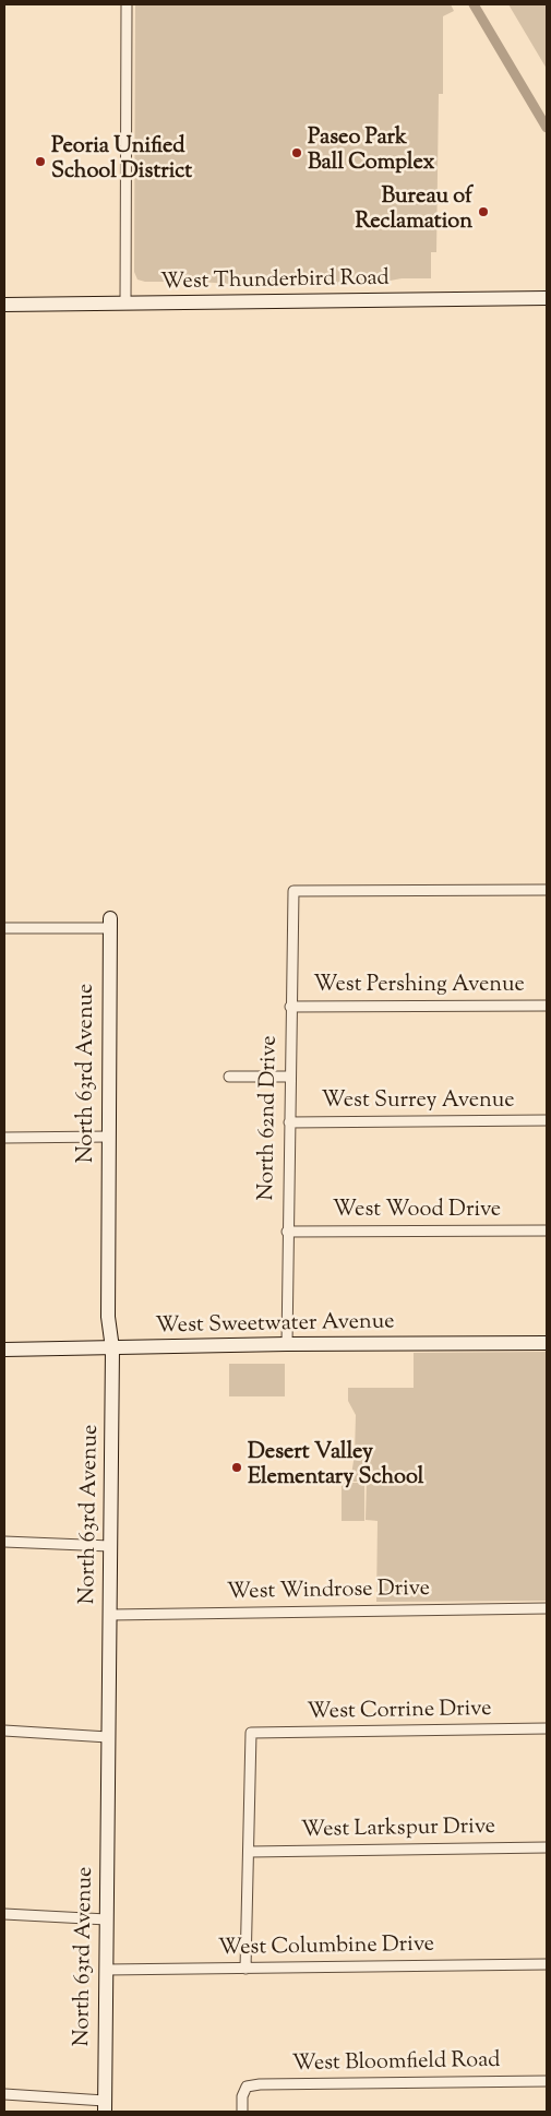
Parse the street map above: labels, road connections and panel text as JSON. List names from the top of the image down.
{
  "streets": {
    "street": [
      "West Thunderbird Road",
      "West Pershing Avenue",
      "North 63rd Avenue",
      "West Surrey Avenue",
      "North 62nd Drive",
      "West Wood Drive",
      "West Sweetwater Avenue",
      "West Windrose Drive",
      "West Corrine Drive",
      "West Larkspur Drive",
      "West Columbine Drive",
      "West Bloomfield Road"
    ]
  },
  "crossings": [
    ["West Pershing Avenue", "North 62nd Drive"],
    ["North 63rd Avenue", "West Sweetwater Avenue"],
    ["North 63rd Avenue", "West Windrose Drive"],
    ["North 63rd Avenue", "West Columbine Drive"],
    ["West Surrey Avenue", "North 62nd Drive"],
    ["North 62nd Drive", "West Wood Drive"],
    ["North 62nd Drive", "West Sweetwater Avenue"],
    ["West Corrine Drive", "West Larkspur Drive"]
  ],
  "places": [
    "Paseo Park Ball Complex",
    "Peoria Unified School District",
    "Bureau of Reclamation",
    "Desert Valley Elementary School"
  ]
}
